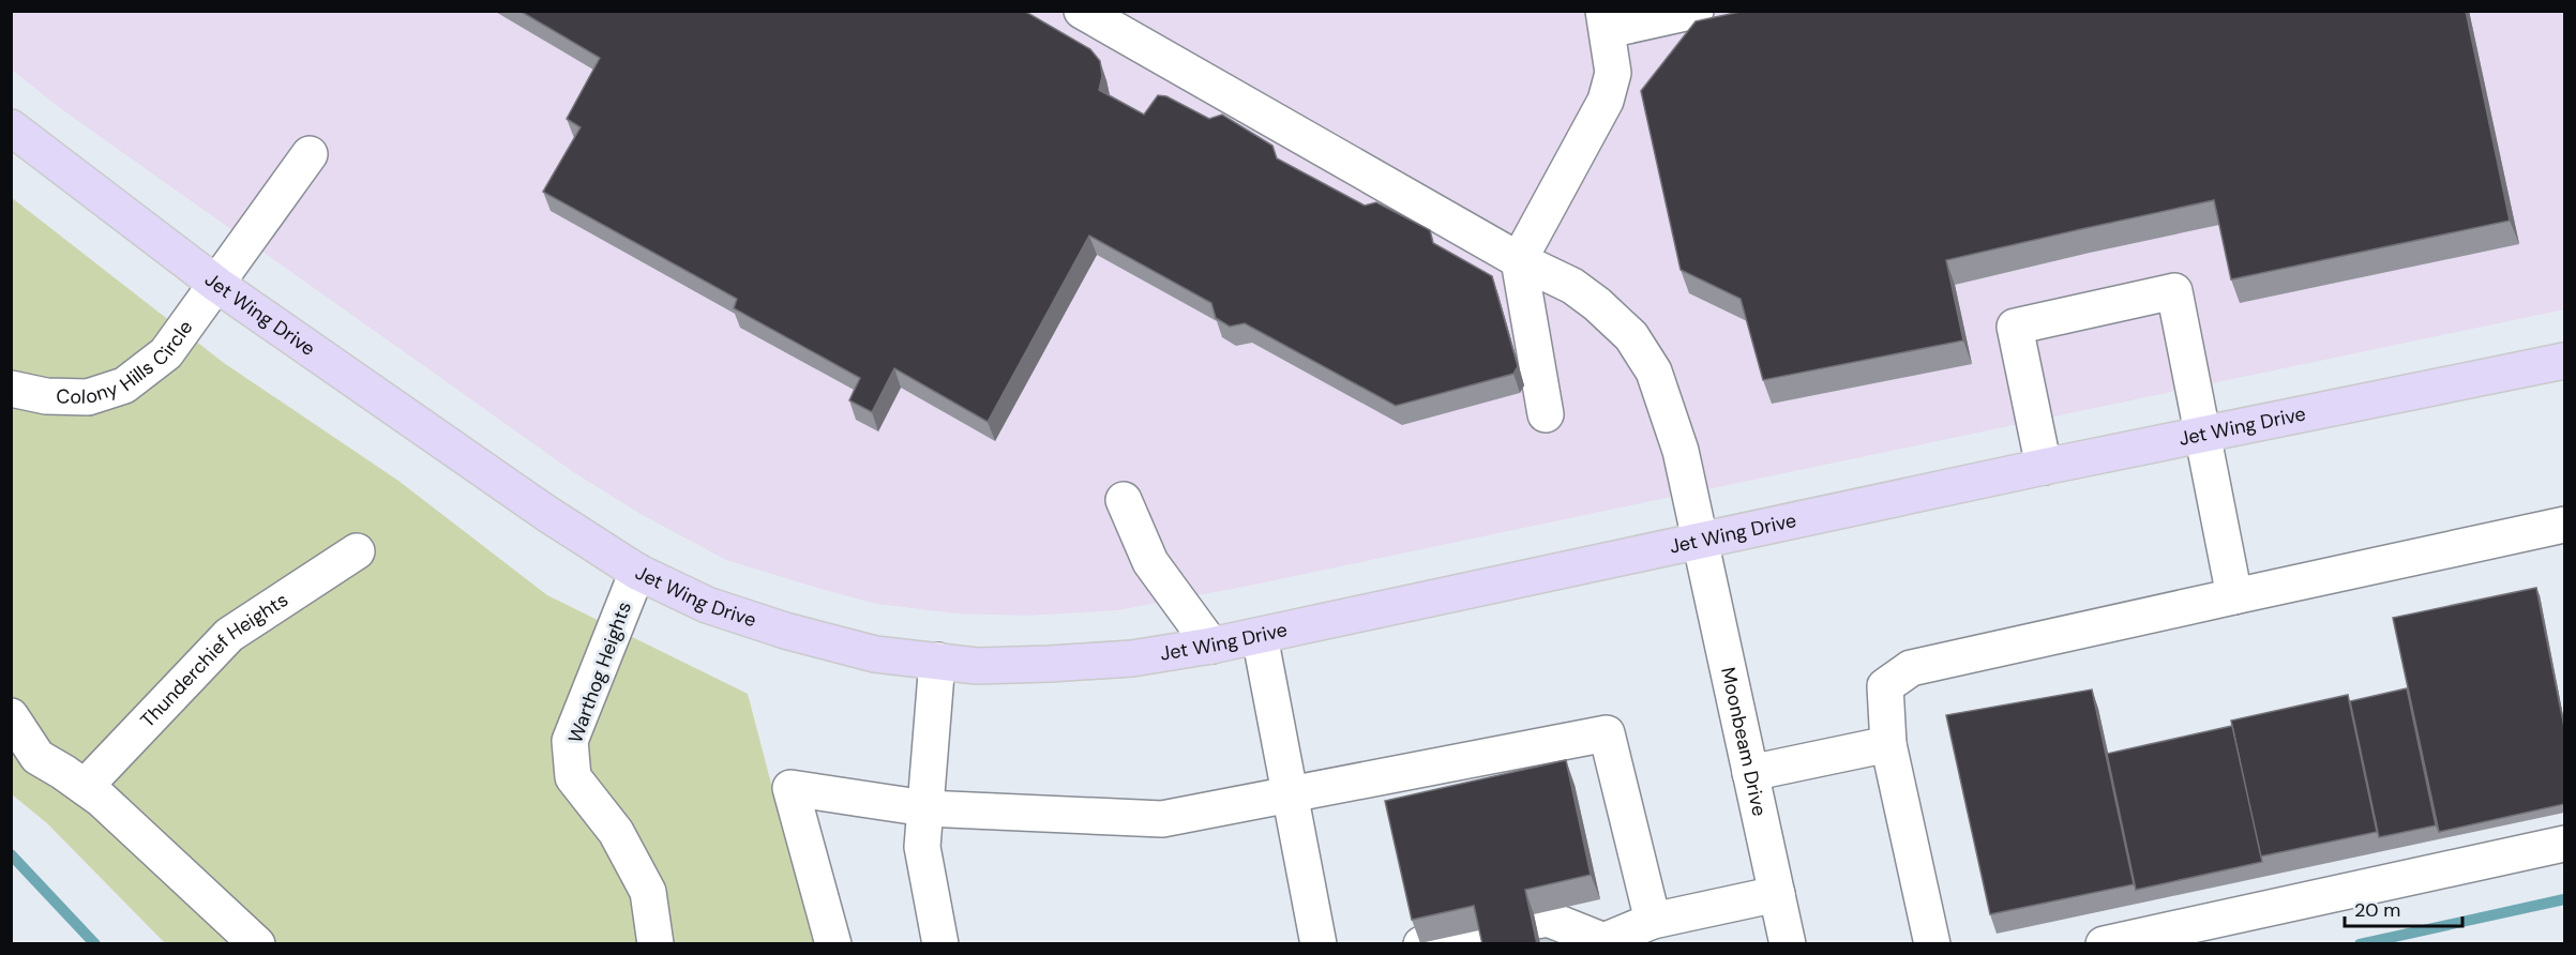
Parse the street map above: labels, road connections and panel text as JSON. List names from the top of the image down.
{
  "streets": {
    "main road": ["Jet Wing Drive"],
    "street": [
      "Colony Hills Circle",
      "Thunderchief Heights",
      "Warthog Heights",
      "Moonbeam Drive"
    ]
  },
  "crossings": [
    ["Jet Wing Drive", "Colony Hills Circle"],
    ["Jet Wing Drive", "Warthog Heights"],
    ["Jet Wing Drive", "Moonbeam Drive"]
  ],
  "scale_bar": "20 m"
}
